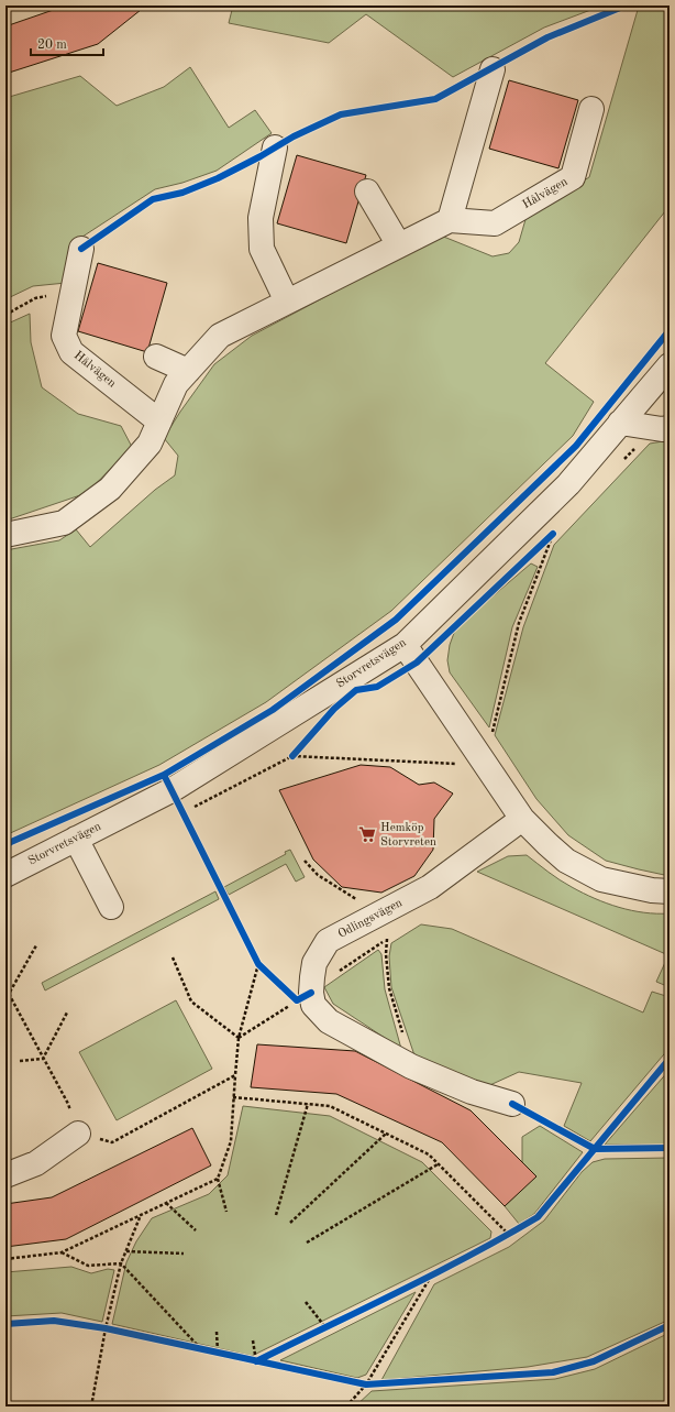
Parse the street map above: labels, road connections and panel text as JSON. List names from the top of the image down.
{
  "streets": {
    "street": ["Hålvägen", "Storvretsvägen", "Odlingsvägen"]
  },
  "places": {
    "supermarket": ["Hemköp Storvreten"]
  },
  "scale_bar": "20 m"
}
